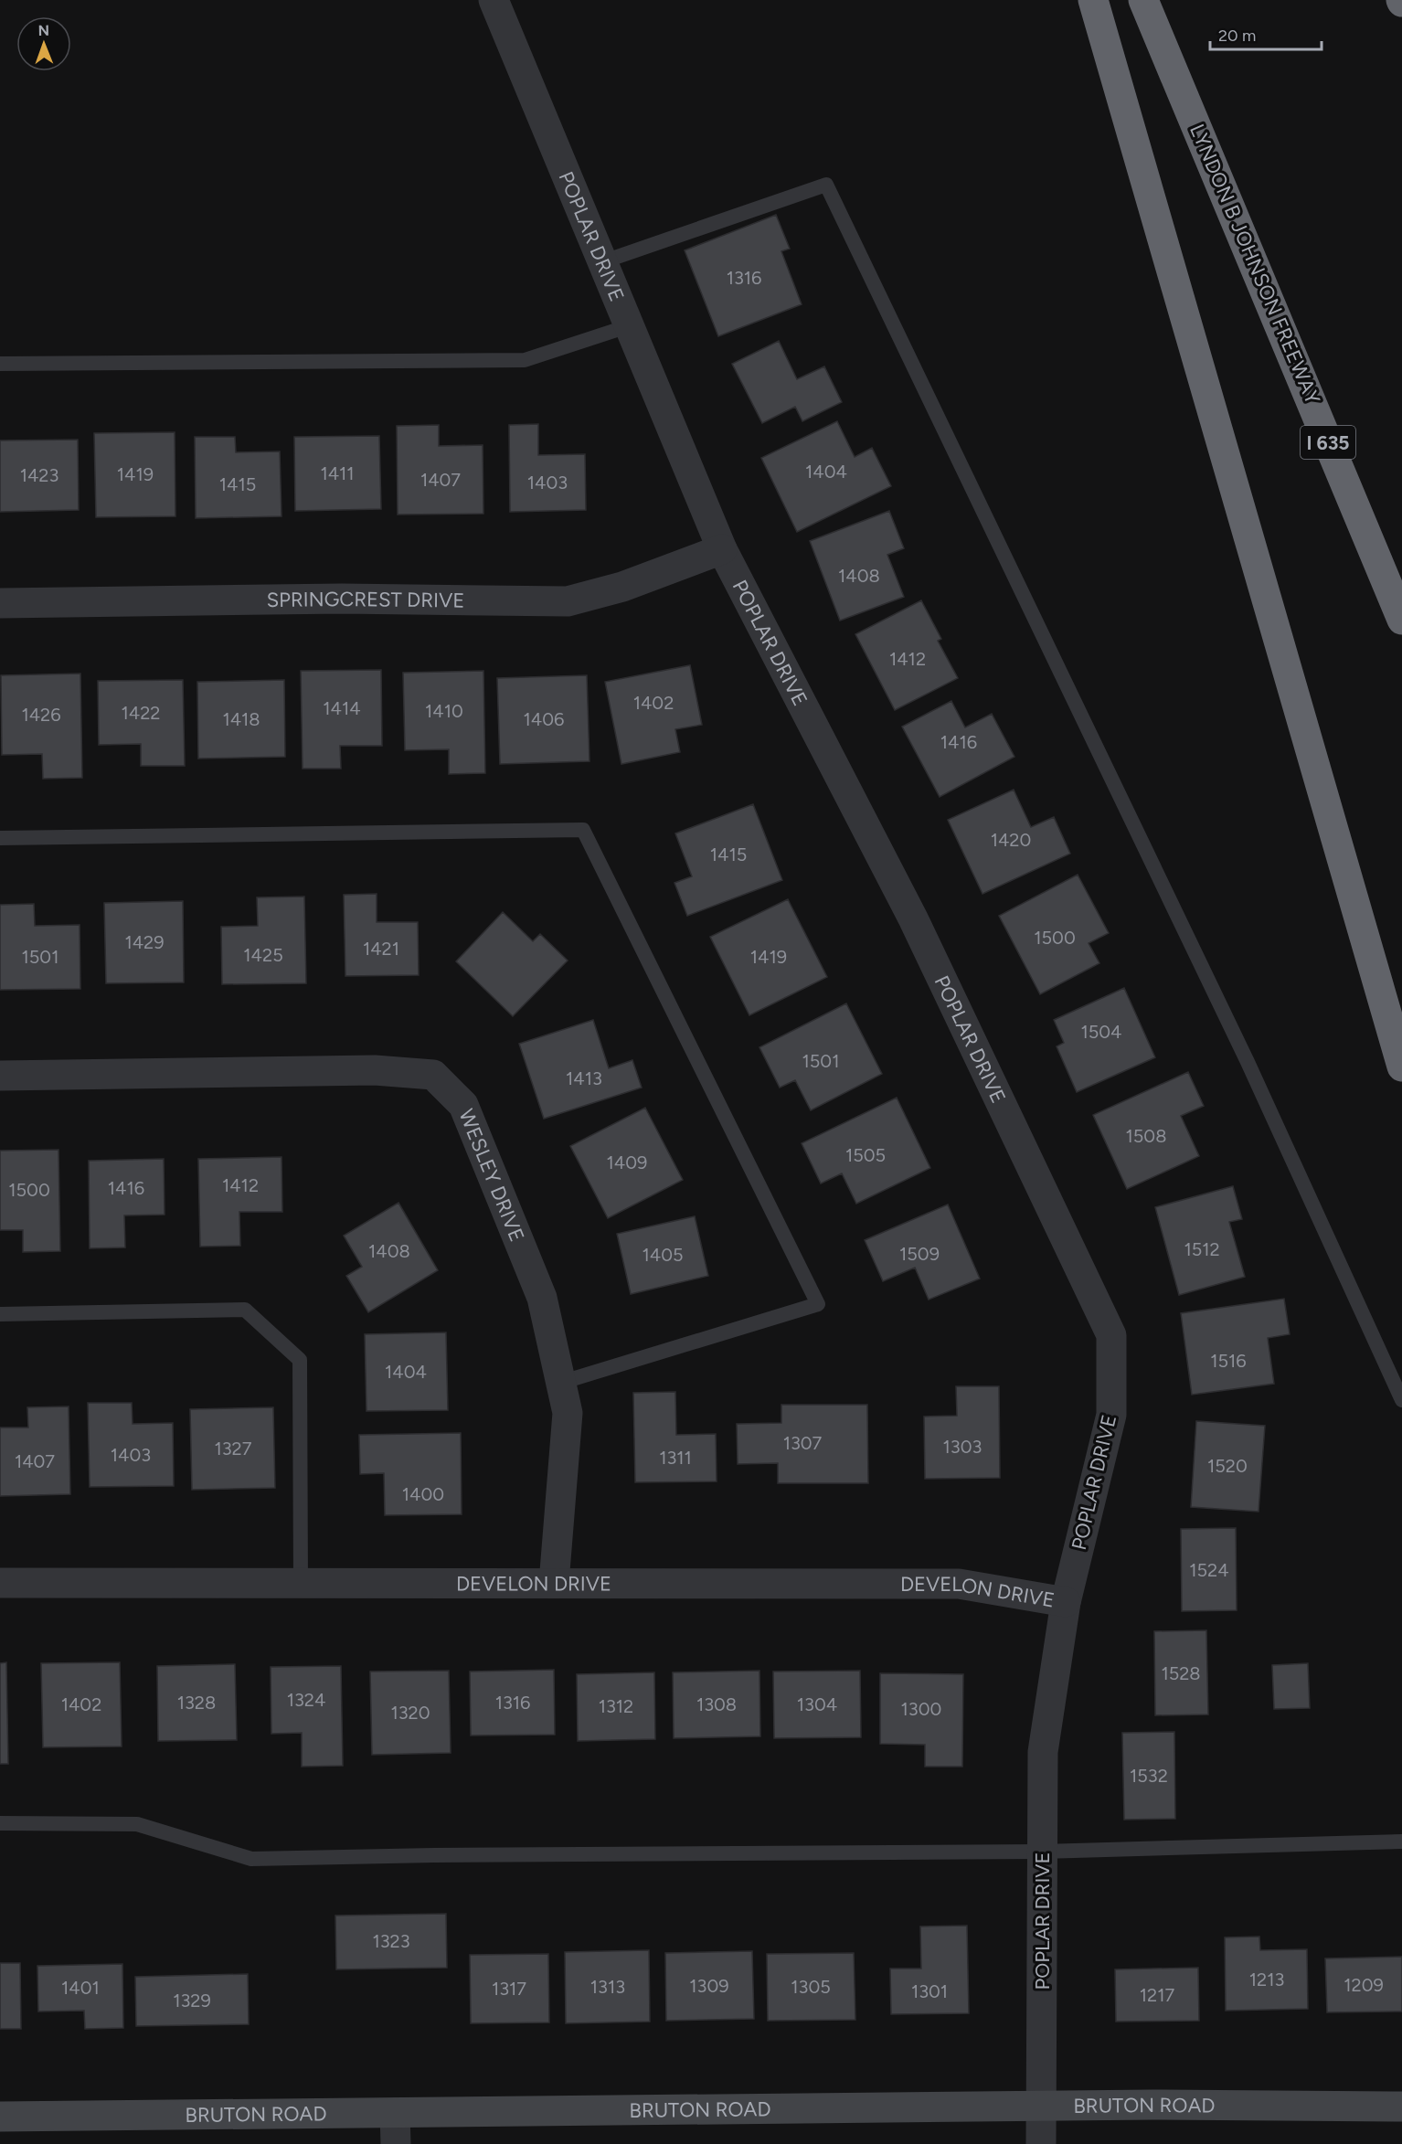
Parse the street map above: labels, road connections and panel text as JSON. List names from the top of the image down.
{
  "streets": {
    "highway": ["LYNDON B JOHNSON FREEWAY", "I 635"],
    "main road": ["BRUTON ROAD"],
    "street": [
      "POPLAR DRIVE",
      "SPRINGCREST DRIVE",
      "WESLEY DRIVE",
      "DEVELON DRIVE"
    ]
  },
  "crossings": [
    ["POPLAR DRIVE", "SPRINGCREST DRIVE"],
    ["POPLAR DRIVE", "DEVELON DRIVE"],
    ["POPLAR DRIVE", "BRUTON ROAD"],
    ["WESLEY DRIVE", "DEVELON DRIVE"]
  ],
  "house_numbers": [
    "1316",
    "1404",
    "1411",
    "1419",
    "1423",
    "1407",
    "1403",
    "1415",
    "1408",
    "1412",
    "1402",
    "1414",
    "1410",
    "1422",
    "1426",
    "1418",
    "1406",
    "1416",
    "1420",
    "1415",
    "1500",
    "1429",
    "1421",
    "1425",
    "1501",
    "1419",
    "1504",
    "1501",
    "1413",
    "1508",
    "1505",
    "1409",
    "1412",
    "1416",
    "1500",
    "1512",
    "1408",
    "1509",
    "1405",
    "1516",
    "1404",
    "1307",
    "1303",
    "1327",
    "1403",
    "1311",
    "1407",
    "1520",
    "1400",
    "1524",
    "1528",
    "1324",
    "1328",
    "1316",
    "1402",
    "1308",
    "1304",
    "1312",
    "1300",
    "1320",
    "1532",
    "1323",
    "1213",
    "1209",
    "1309",
    "1313",
    "1305",
    "1401",
    "1317",
    "1301",
    "1217",
    "1329"
  ],
  "scale_bar": "20 m",
  "north": "top"
}
